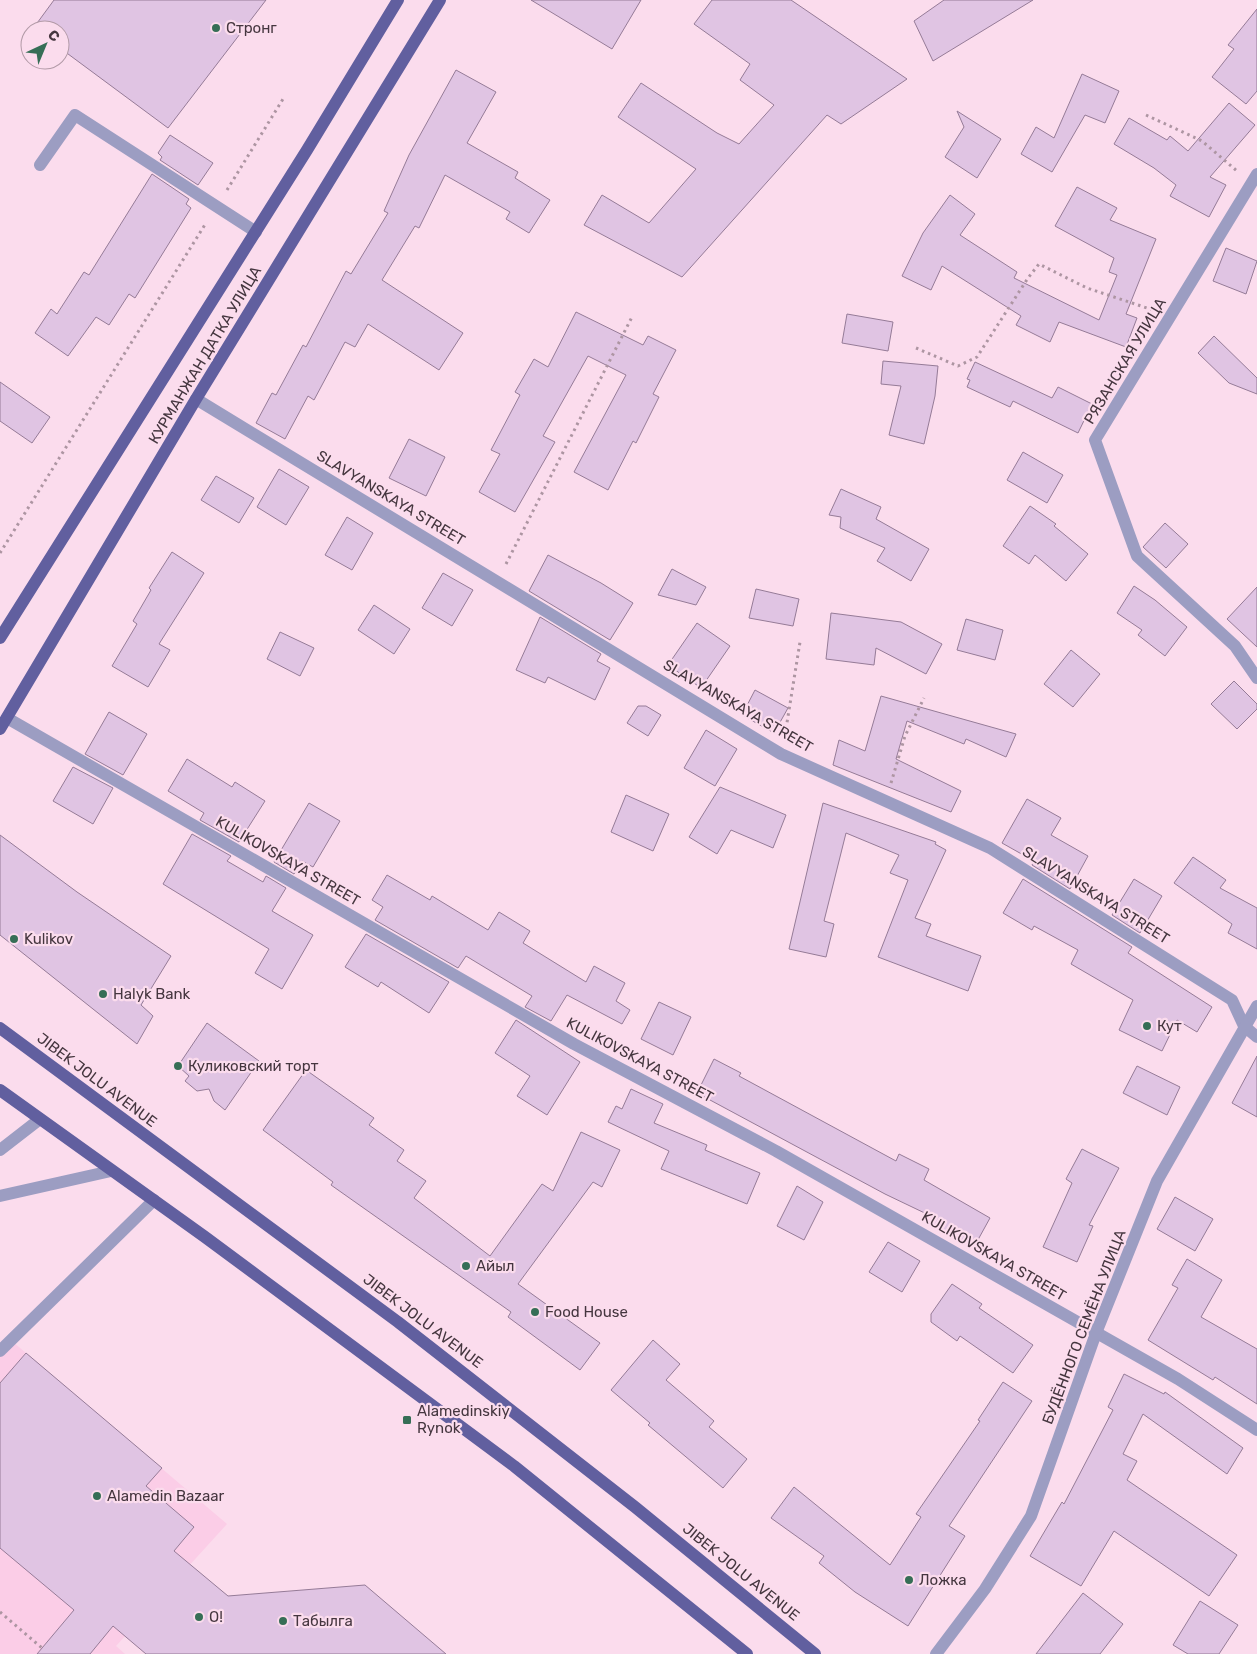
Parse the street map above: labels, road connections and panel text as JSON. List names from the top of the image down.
{
  "streets": {
    "main road": ["КУРМАНЖАН ДАТКА УЛИЦА", "JIBEK JOLU AVENUE"],
    "street": [
      "РЯЗАНСКАЯ УЛИЦА",
      "SLAVYANSKAYA STREET",
      "KULIKOVSKAYA STREET",
      "БУДЁННОГО СЕМЁНА УЛИЦА"
    ]
  },
  "crossings": [
    ["КУРМАНЖАН ДАТКА УЛИЦА", "SLAVYANSKAYA STREET"],
    ["КУРМАНЖАН ДАТКА УЛИЦА", "KULIKOVSKAYA STREET"],
    ["SLAVYANSKAYA STREET", "БУДЁННОГО СЕМЁНА УЛИЦА"],
    ["KULIKOVSKAYA STREET", "БУДЁННОГО СЕМЁНА УЛИЦА"]
  ],
  "places": {
    "other": [
      "Стронг",
      "Kulikov",
      "Halyk Bank",
      "Кут",
      "Куликовский торт",
      "Айыл",
      "Food House",
      "Alamedin Bazaar",
      "Ложка",
      "О!",
      "Табылга"
    ],
    "transit": ["Alamedinskiy Rynok"]
  },
  "north": "top right"
}
